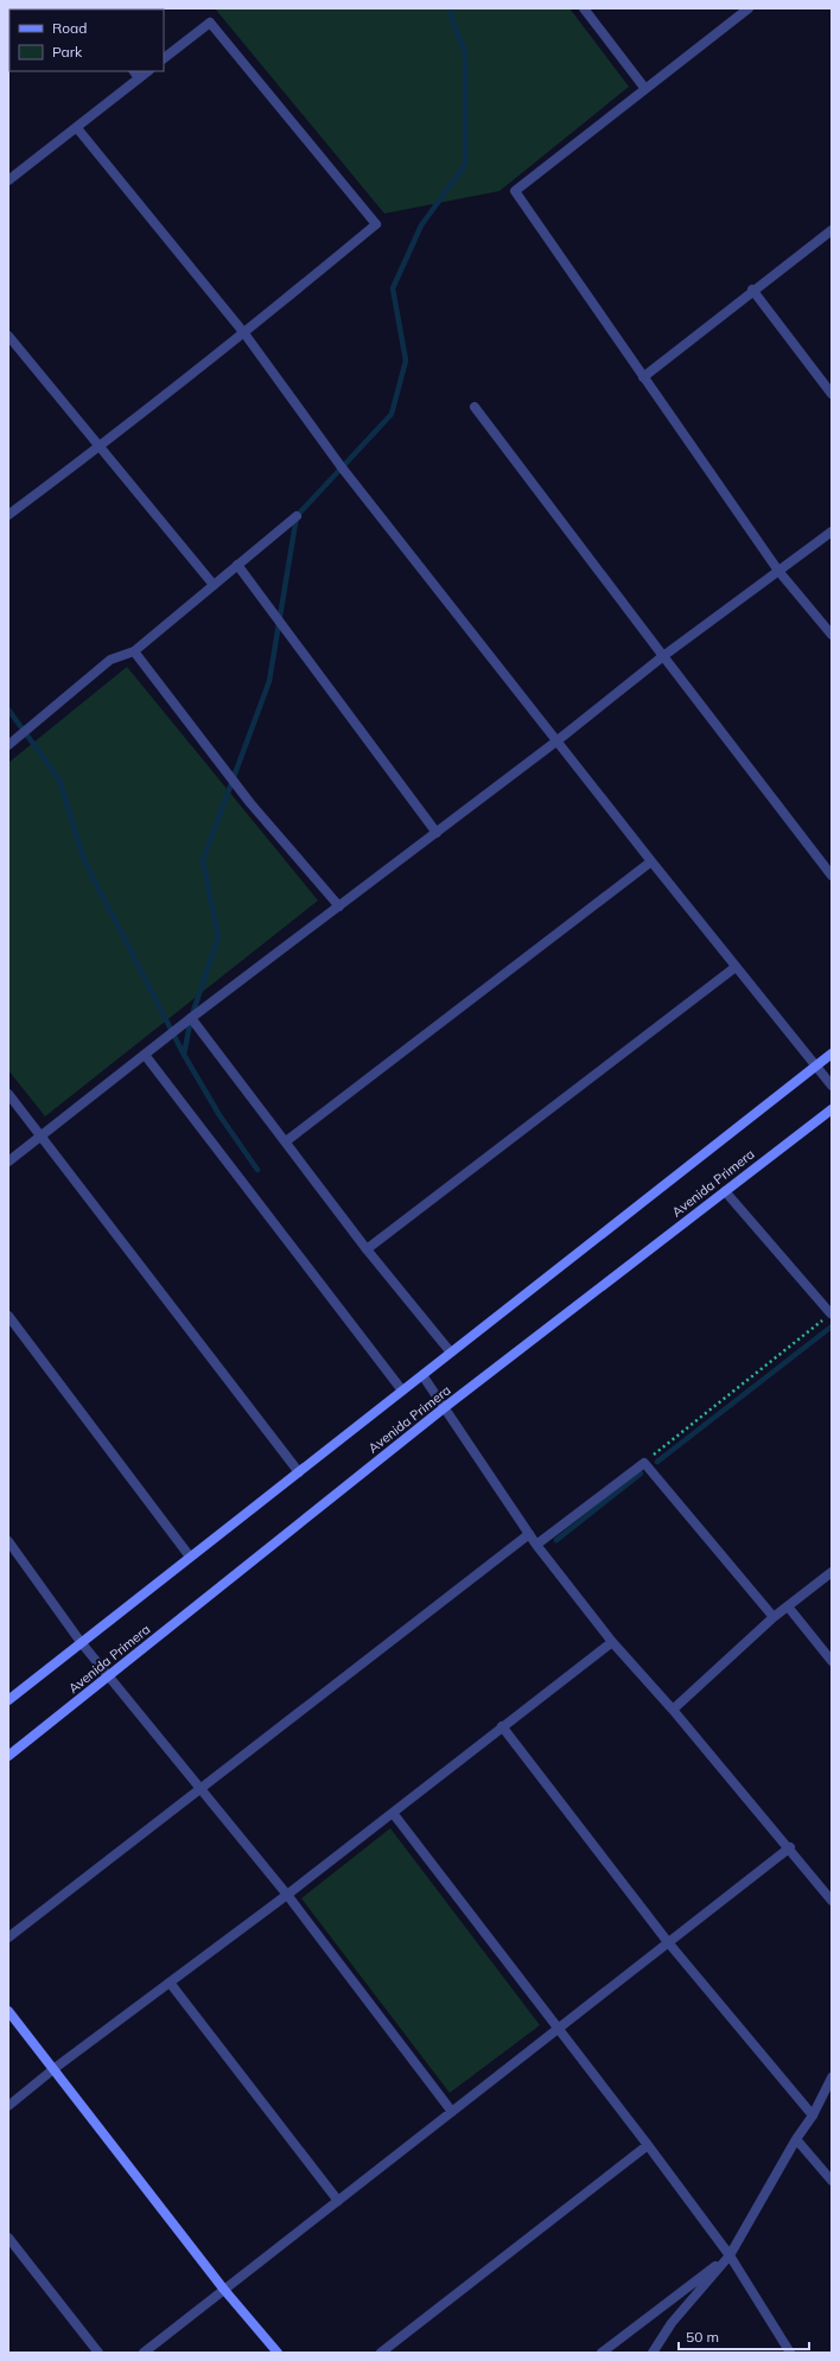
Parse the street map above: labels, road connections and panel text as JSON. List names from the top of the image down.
{
  "streets": {
    "main road": ["Avenida Primera"]
  },
  "legend": ["Road", "Park"],
  "scale_bar": "50 m"
}
